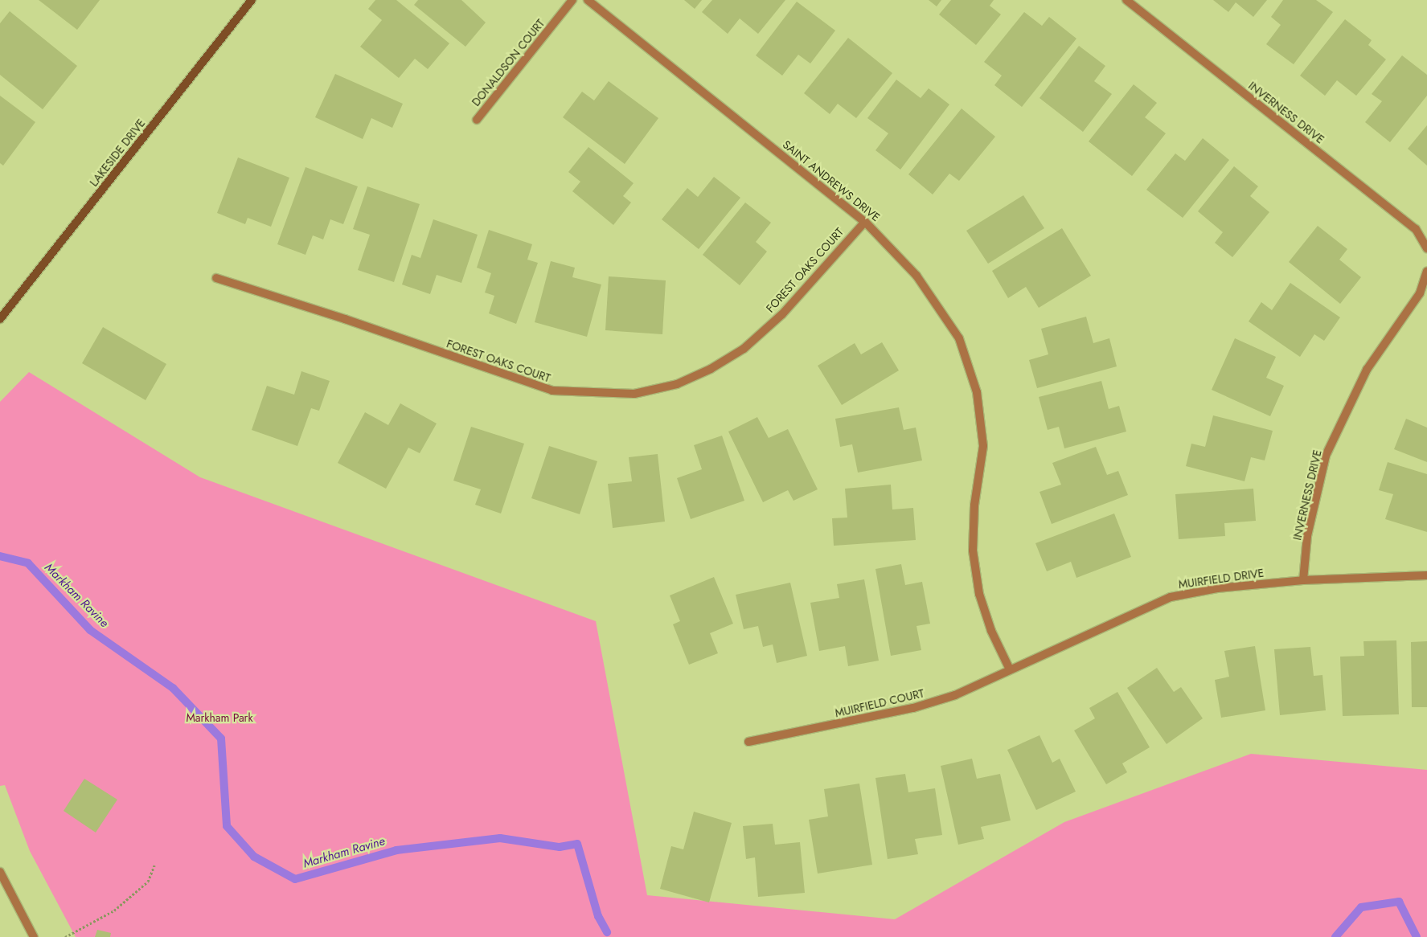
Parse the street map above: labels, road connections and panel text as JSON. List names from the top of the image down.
{
  "streets": {
    "street": [
      "DONALDSON COURT",
      "INVERNESS DRIVE",
      "LAKESIDE DRIVE",
      "SAINT ANDREWS DRIVE",
      "FOREST OAKS COURT",
      "MUIRFIELD DRIVE",
      "MUIRFIELD COURT"
    ]
  },
  "crossings": [
    ["INVERNESS DRIVE", "MUIRFIELD DRIVE"],
    ["SAINT ANDREWS DRIVE", "FOREST OAKS COURT"],
    ["SAINT ANDREWS DRIVE", "MUIRFIELD DRIVE"],
    ["SAINT ANDREWS DRIVE", "MUIRFIELD COURT"],
    ["MUIRFIELD DRIVE", "MUIRFIELD COURT"]
  ],
  "water": ["Markham Ravine"],
  "parks": ["Markham Park"]
}
